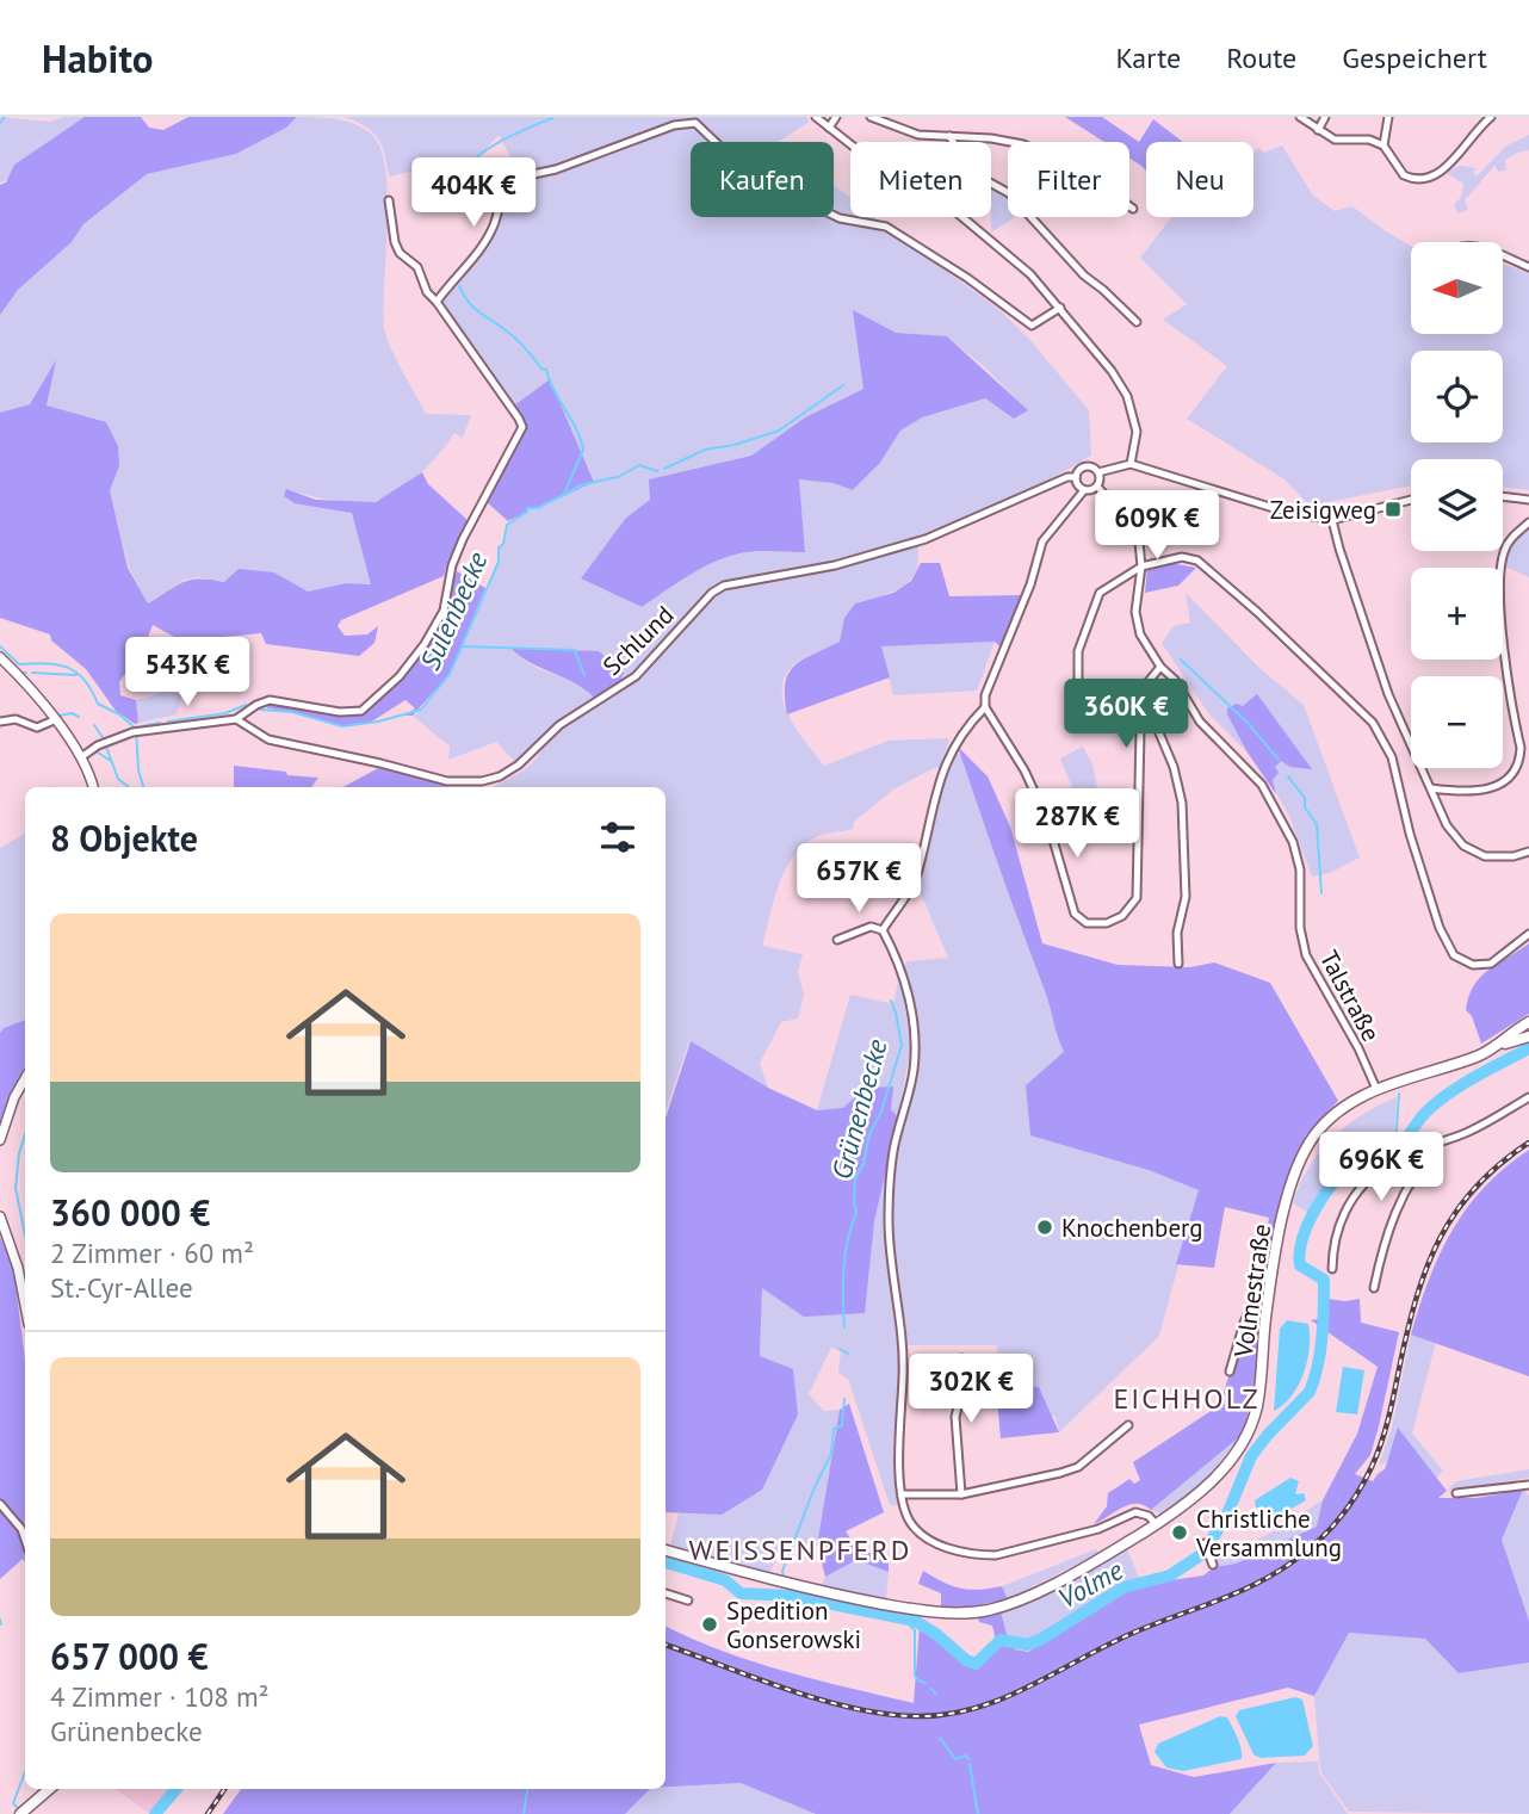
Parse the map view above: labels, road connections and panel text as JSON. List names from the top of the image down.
{
  "streets": {
    "main road": ["Volmestraße"],
    "street": ["Schlund", "Talstraße"]
  },
  "crossings": [
    ["Schlund", "Talstraße"],
    ["Talstraße", "Volmestraße"]
  ],
  "districts": ["EICHHOLZ", "WEISSENPFERD"],
  "water": ["Sulenbecke", "Grünenbecke", "Volme"],
  "places": {
    "transit": ["Zeisigweg"],
    "other": ["Knochenberg", "Christliche Versammlung", "Spedition Gonserowski"]
  },
  "north": "left",
  "page": {
    "header": "Habito",
    "nav": ["Karte", "Route", "Gespeichert"],
    "chip": [
      "Kaufen",
      "Mieten",
      "Filter",
      "Neu"
    ],
    "price": [
      "404K €",
      "609K €",
      "543K €",
      "360K €",
      "287K €",
      "657K €",
      "696K €",
      "302K €"
    ],
    "map_buttons": ["+", "−"],
    "heading": "8 Objekte",
    "list": [
      {
        "name": "360 000 €",
        "note": "2 Zimmer · 60 m² · St.-Cyr-Allee"
      },
      {
        "name": "657 000 €",
        "note": "4 Zimmer · 108 m² · Grünenbecke"
      }
    ]
  }
}
